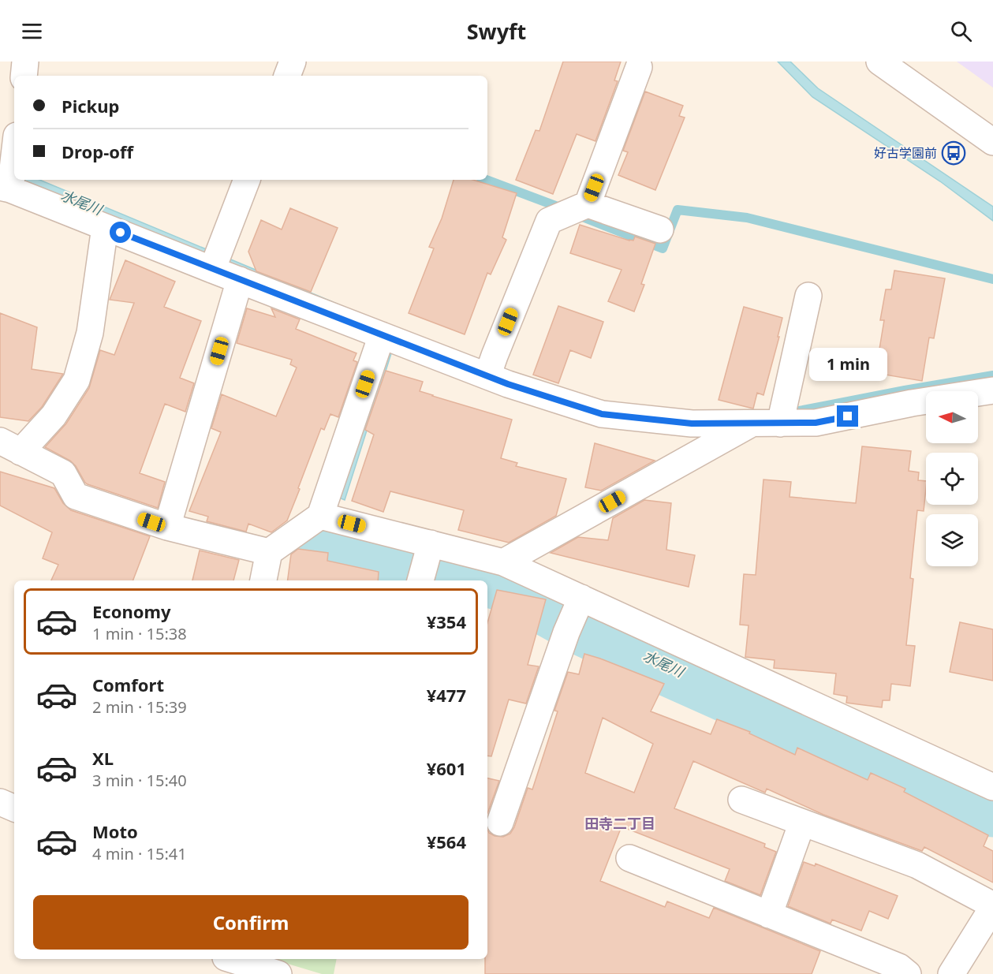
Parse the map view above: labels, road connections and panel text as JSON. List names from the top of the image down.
{
  "districts": ["田寺二丁目"],
  "water": ["水尾川"],
  "places": {
    "bus stop": ["好古学園前"]
  },
  "north": "left",
  "page": {
    "header": "Swyft",
    "banner": ["Pickup", "Drop-off"],
    "bubble": "1 min",
    "list": [
      {
        "name": "Economy",
        "note": "1 min · 15:38",
        "value": "¥354"
      },
      {
        "name": "Comfort",
        "note": "2 min · 15:39",
        "value": "¥477"
      },
      {
        "name": "XL",
        "note": "3 min · 15:40",
        "value": "¥601"
      },
      {
        "name": "Moto",
        "note": "4 min · 15:41",
        "value": "¥564"
      }
    ],
    "buttons": "Confirm"
  }
}
